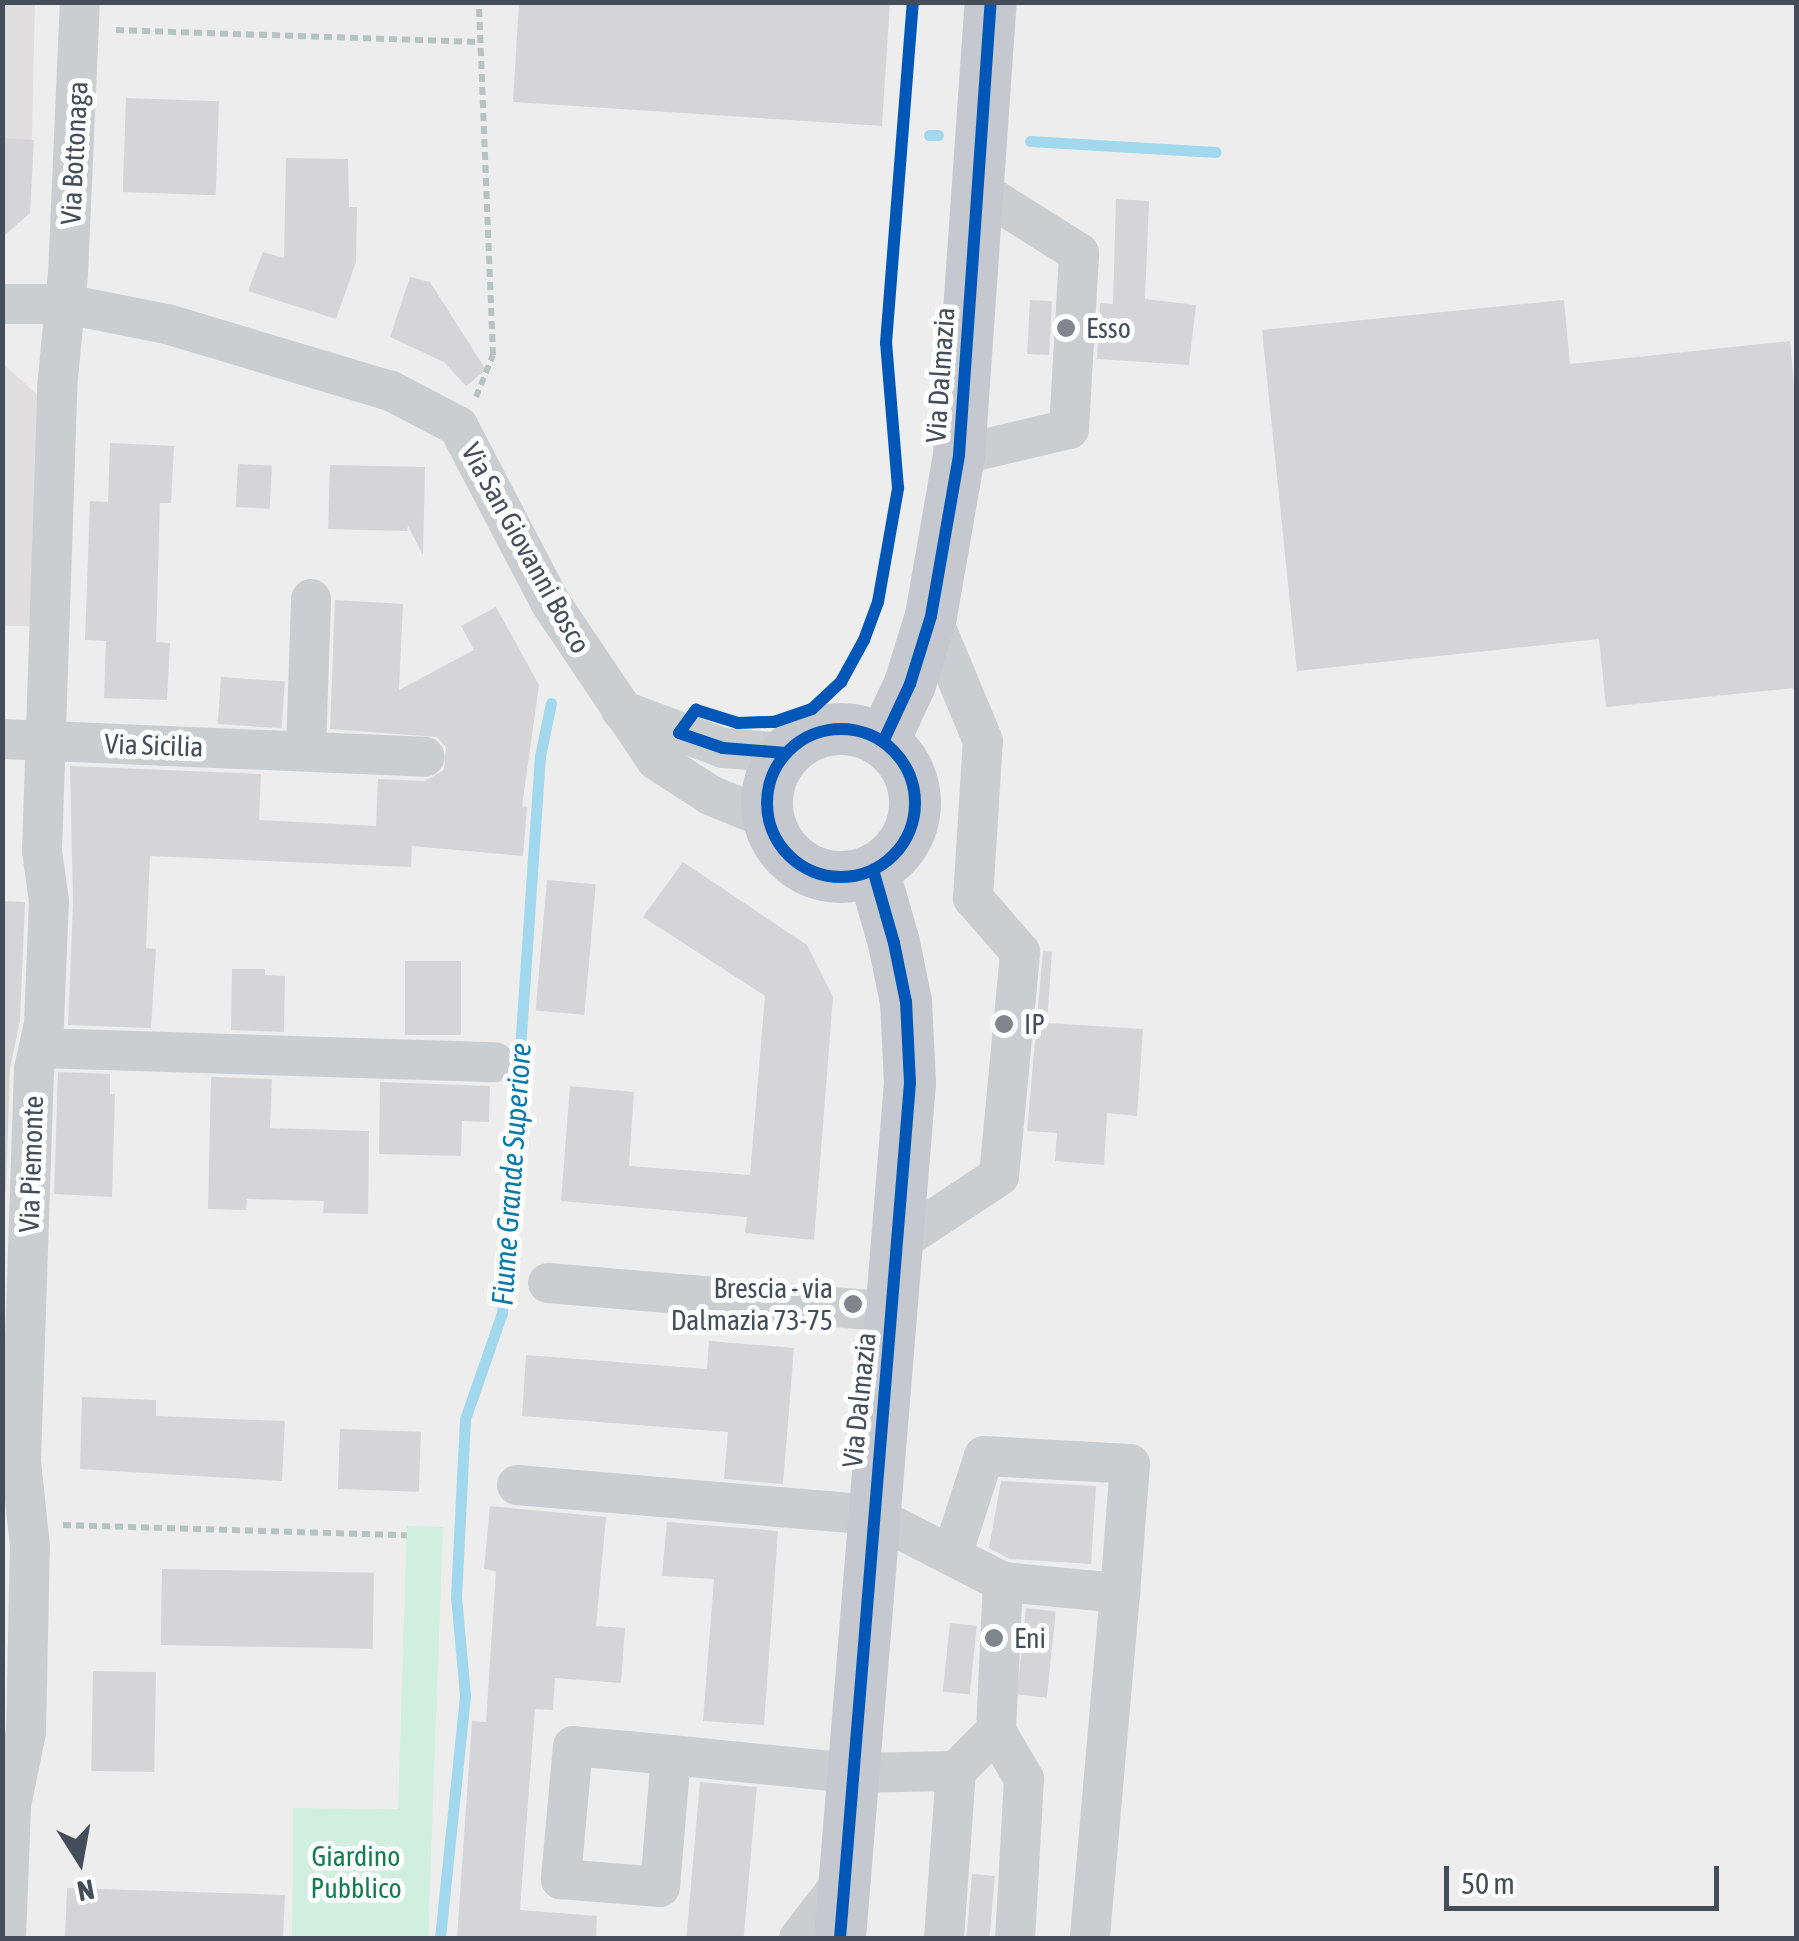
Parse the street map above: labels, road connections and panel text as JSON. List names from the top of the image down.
{
  "streets": {
    "main road": ["Via Dalmazia"],
    "street": [
      "Via Bottonaga",
      "Via San Giovanni Bosco",
      "Via Sicilia",
      "Via Piemonte"
    ]
  },
  "crossings": [
    ["Via Bottonaga", "Via San Giovanni Bosco"],
    ["Via Bottonaga", "Via Piemonte"],
    ["Via Dalmazia", "Via San Giovanni Bosco"],
    ["Via San Giovanni Bosco", "Via Piemonte"],
    ["Via Sicilia", "Via Piemonte"]
  ],
  "water": ["Fiume Grande Superiore"],
  "parks": ["Giardino Pubblico"],
  "places": [
    "Esso",
    "IP",
    "Brescia - via Dalmazia 73-75",
    "Eni"
  ],
  "scale_bar": "50 m",
  "north": "bottom"
}
